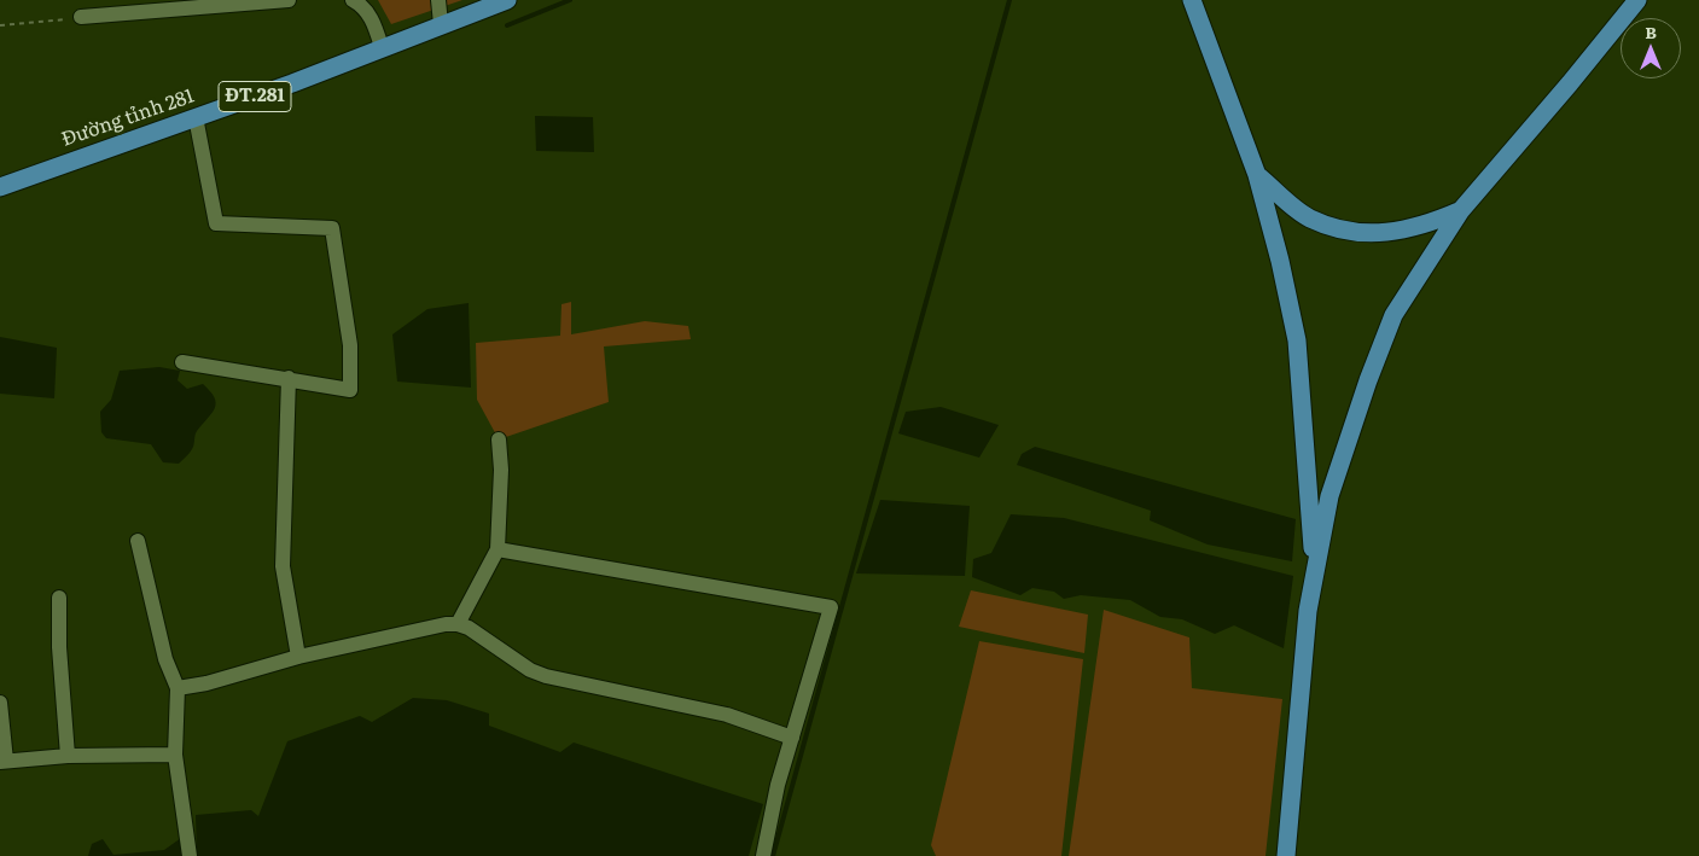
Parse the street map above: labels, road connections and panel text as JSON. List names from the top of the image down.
{
  "streets": {
    "main road": ["ĐT.281", "Đường tỉnh 281"]
  },
  "north": "top"
}
